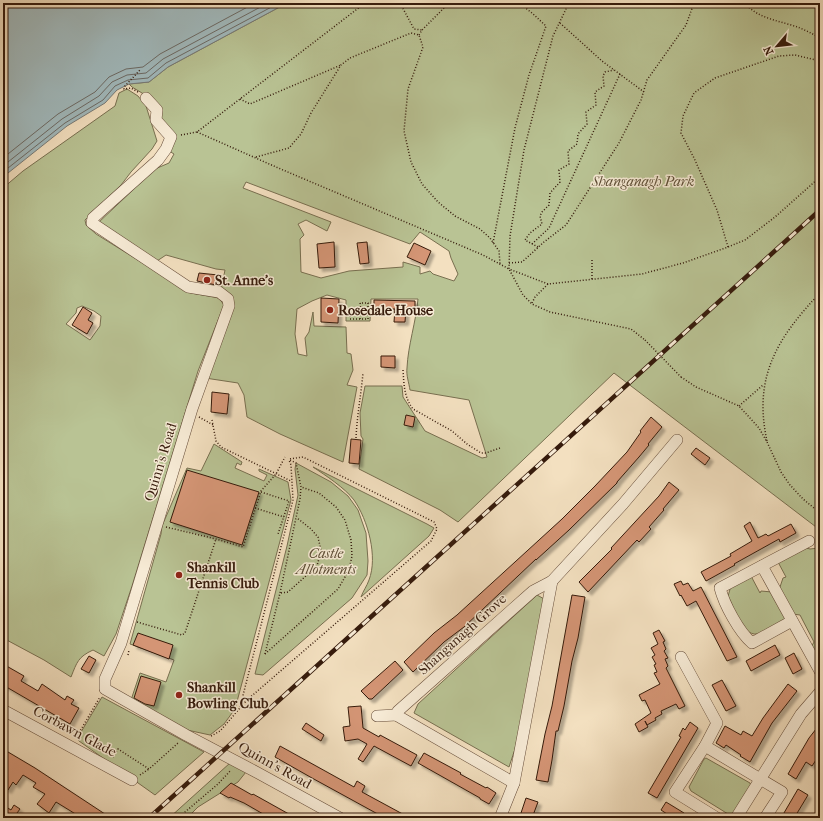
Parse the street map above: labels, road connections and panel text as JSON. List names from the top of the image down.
{
  "streets": {
    "street": ["Quinn's Road", "Shanganagh Grove", "Corbawn Glade"]
  },
  "parks": ["Shanganagh Park", "Castle Allotments"],
  "places": [
    "St. Anne's",
    "Rosedale House",
    "Shankill Tennis Club",
    "Shankill Bowling Club"
  ],
  "north": "bottom left"
}
